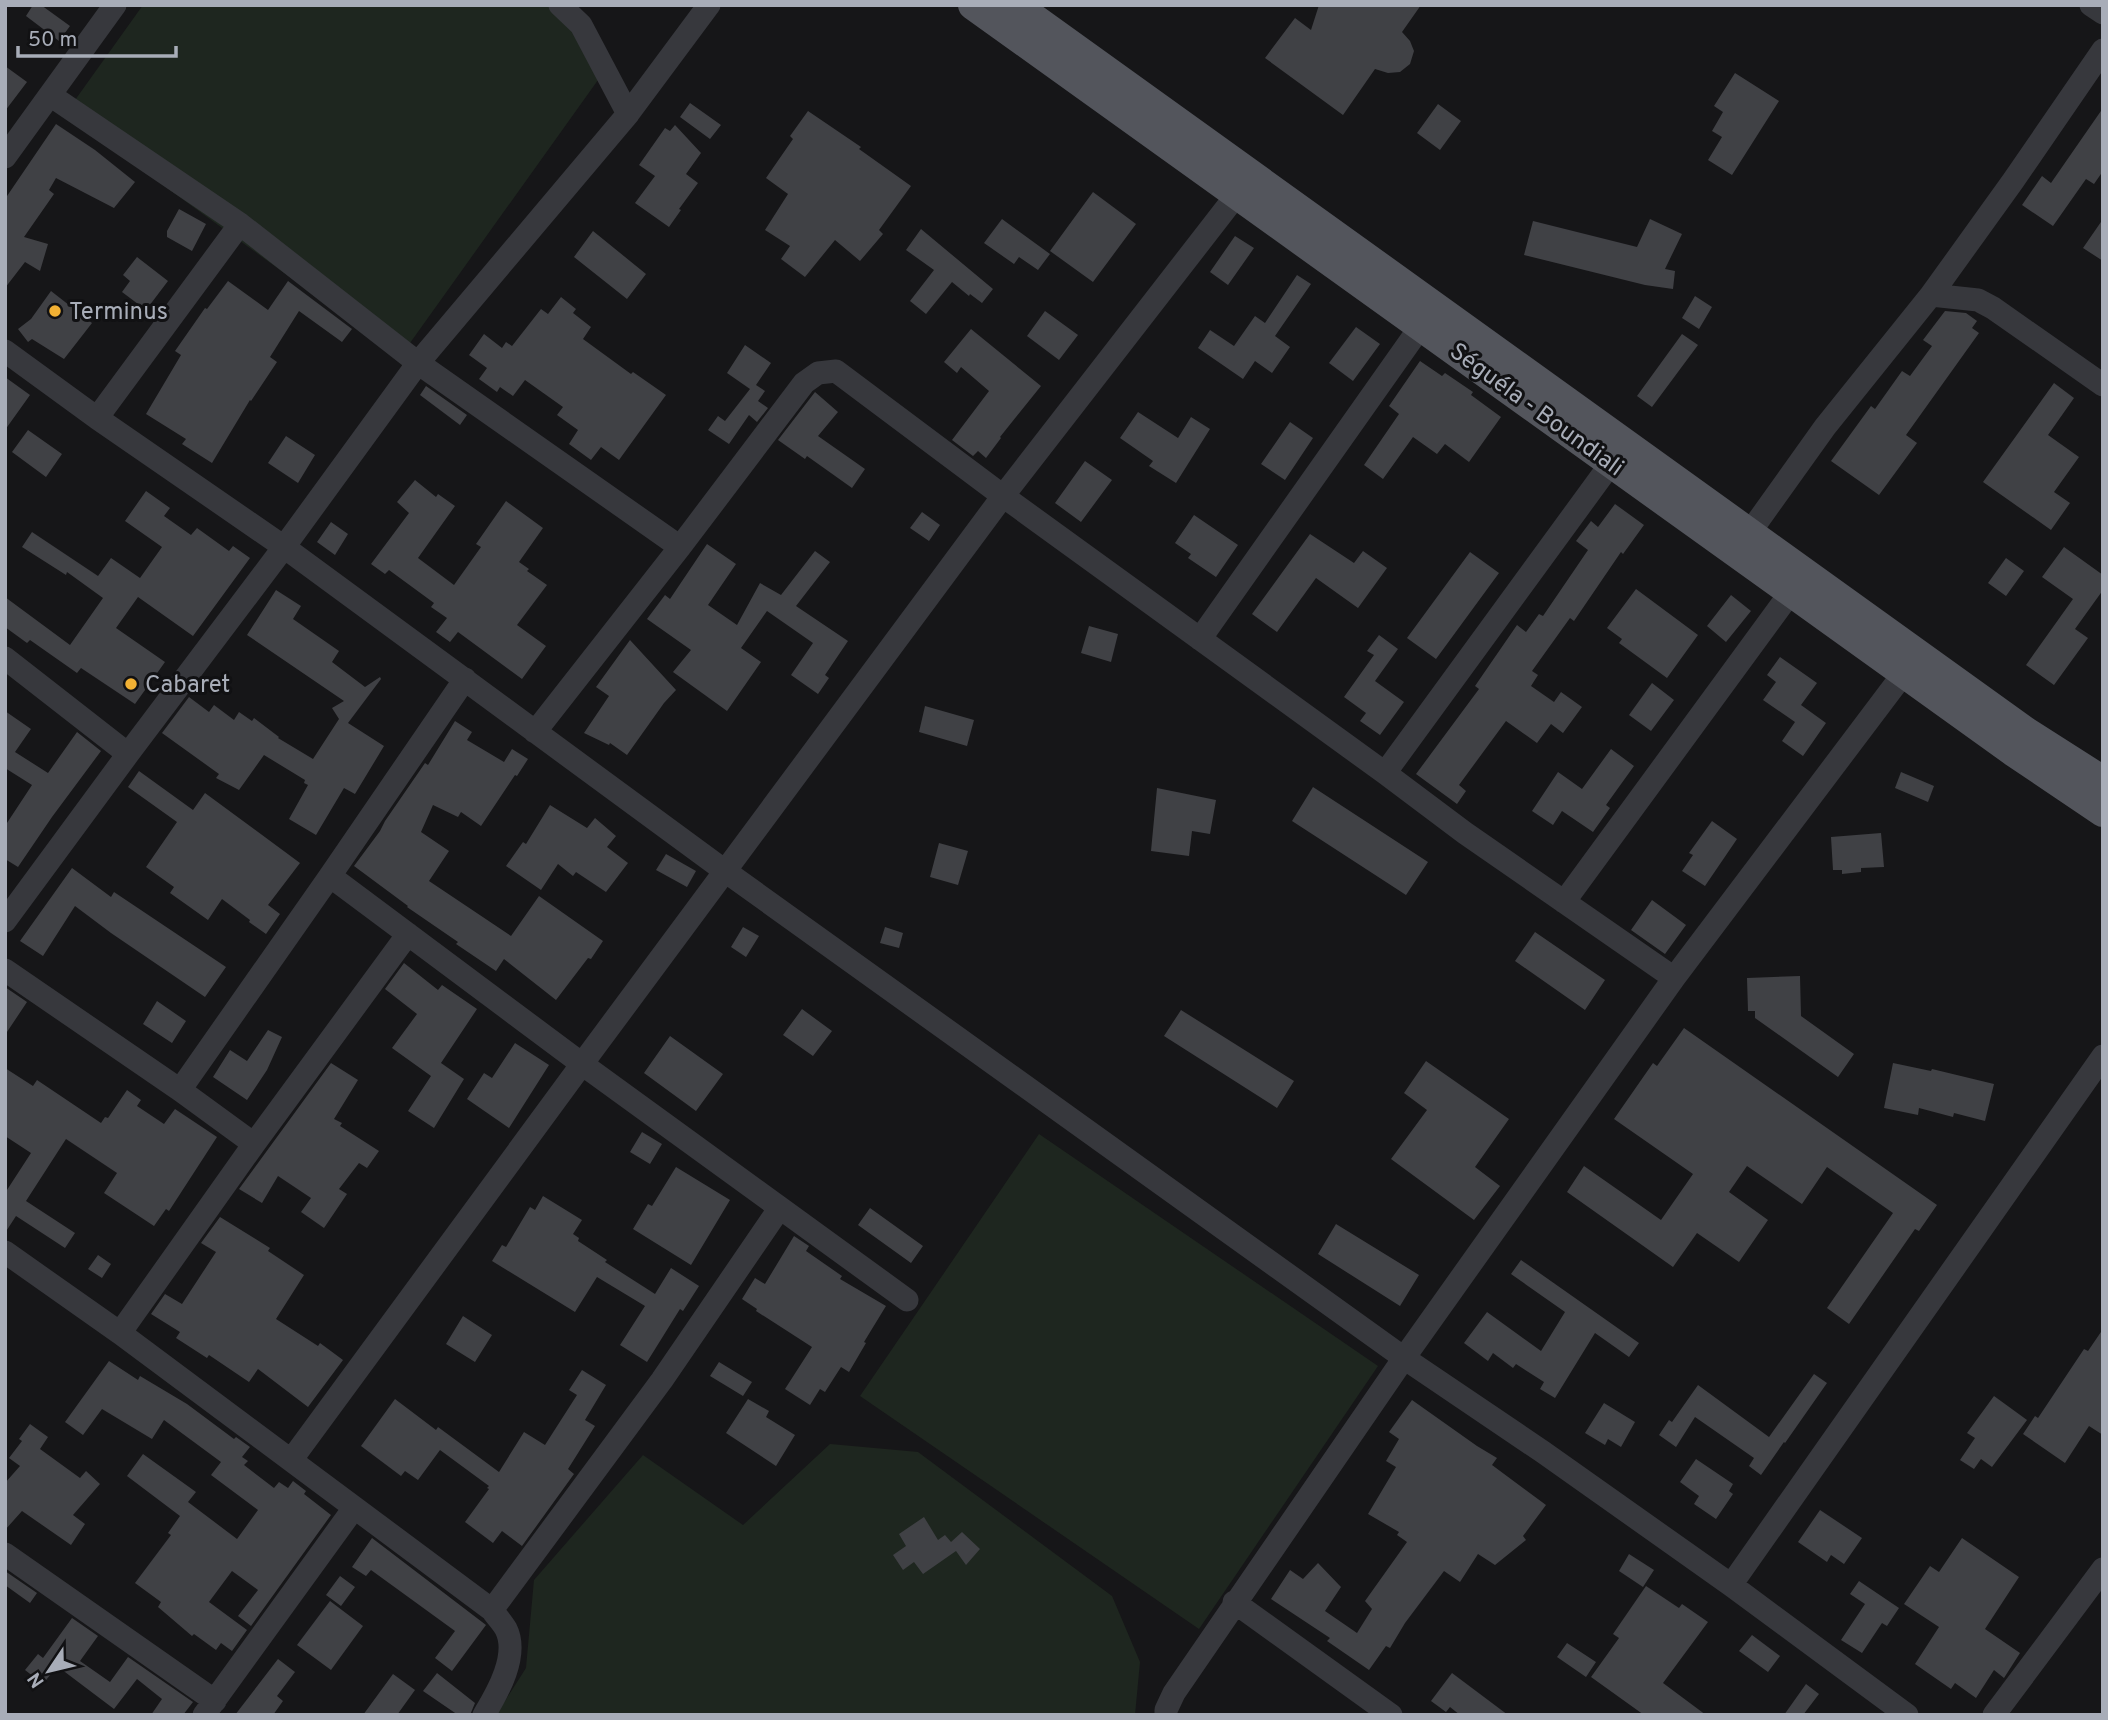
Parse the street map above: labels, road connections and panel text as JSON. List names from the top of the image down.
{
  "streets": {
    "main road": ["Séguéla - Boundiali"]
  },
  "places": ["Terminus", "Cabaret"],
  "scale_bar": "50 m",
  "north": "bottom left"
}
